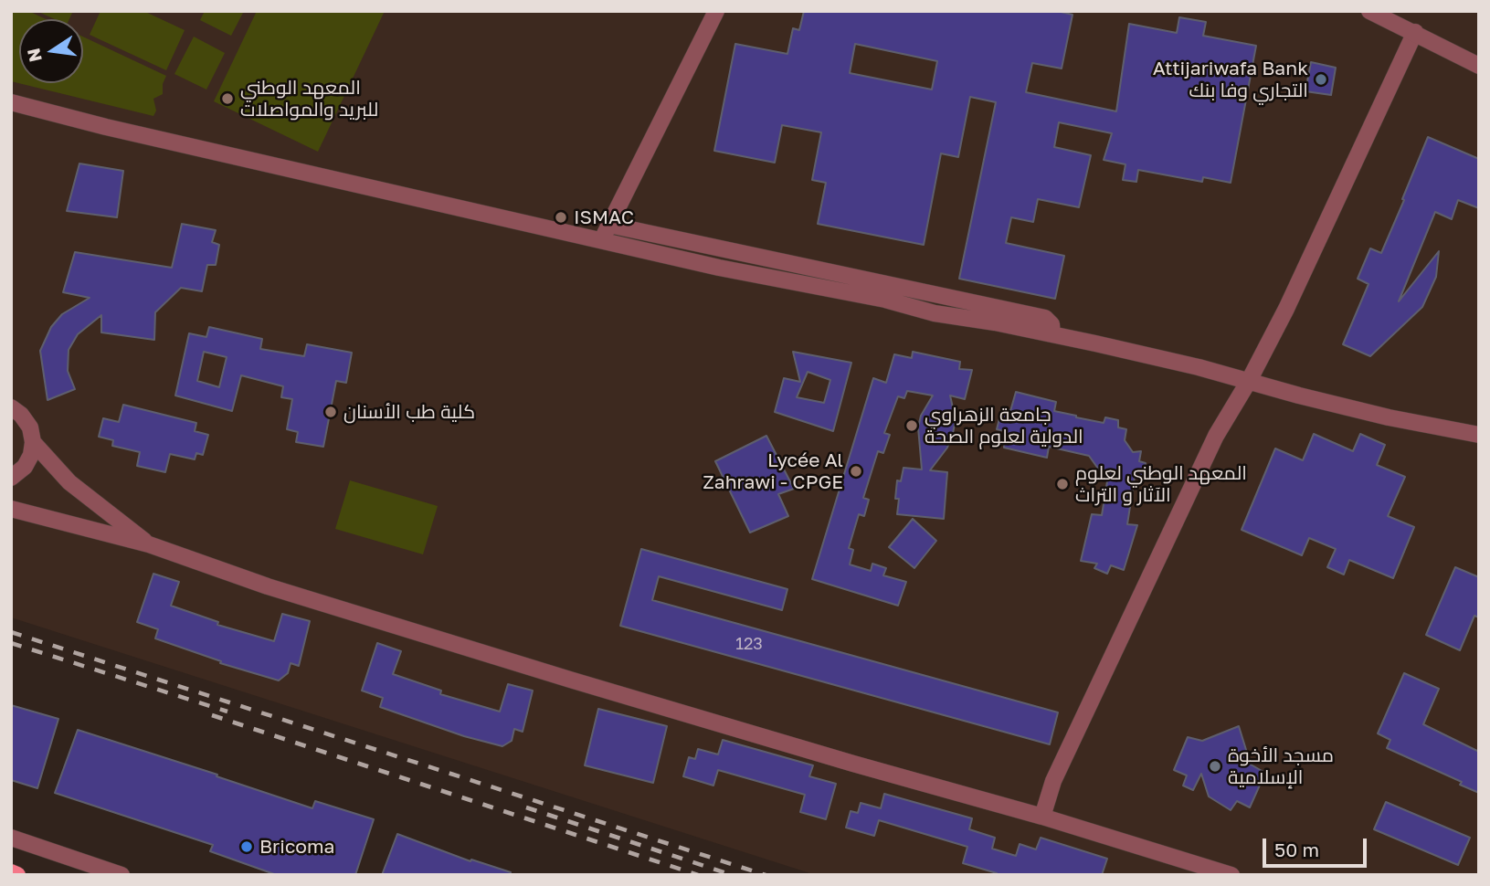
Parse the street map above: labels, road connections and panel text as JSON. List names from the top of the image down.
{
  "places": [
    "Attijariwafa Bank التجاري وفا بنك",
    "المعهد الوطني للبريد والمواصلات",
    "ISMAC",
    "كلية طب الأسنان",
    "جامعة الزهراوي الدولية لعلوم الصحة",
    "Lycée Al Zahrawi - CPGE",
    "المعهد الوطني لعلوم الآثار و التراث",
    "مسجد الأخوة الإسلامية",
    "Bricoma"
  ],
  "house_numbers": ["123"],
  "scale_bar": "50 m",
  "north": "left"
}
